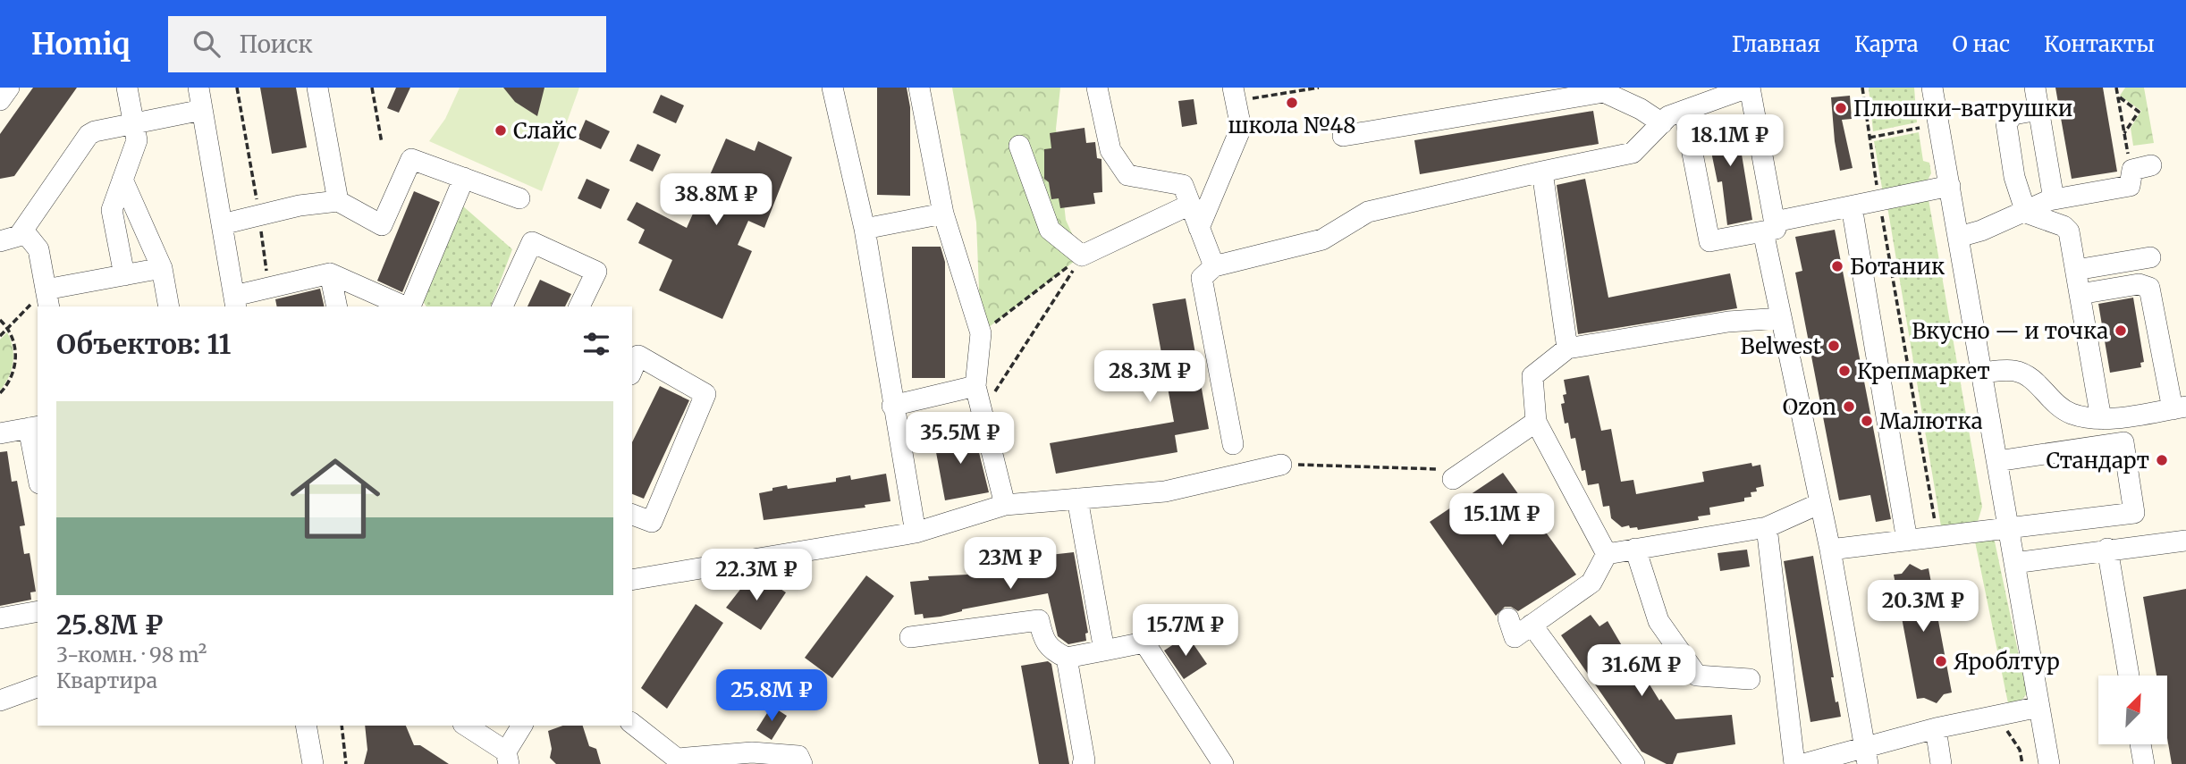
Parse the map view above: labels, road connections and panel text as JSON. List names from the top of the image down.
{
  "places": [
    "школа №48",
    "Плюшки-ватрушки",
    "Слайс",
    "Ботаник",
    "Вкусно — и точка",
    "Belwest",
    "Крепмаркет",
    "Ozon",
    "Малютка",
    "Стандарт",
    "Яроблтур"
  ],
  "north": "top right",
  "page": {
    "header": "Homiq",
    "search": "Поиск",
    "nav": [
      "Главная",
      "Карта",
      "О нас",
      "Контакты"
    ],
    "price": [
      "18.1M ₽",
      "38.8M ₽",
      "28.3M ₽",
      "35.5M ₽",
      "15.1M ₽",
      "23M ₽",
      "22.3M ₽",
      "20.3M ₽",
      "15.7M ₽",
      "31.6M ₽",
      "25.8M ₽"
    ],
    "heading": "Объектов: 11",
    "list": [
      {
        "name": "25.8M ₽",
        "note": "3-комн. · 98 m² · Квартира"
      }
    ]
  }
}
